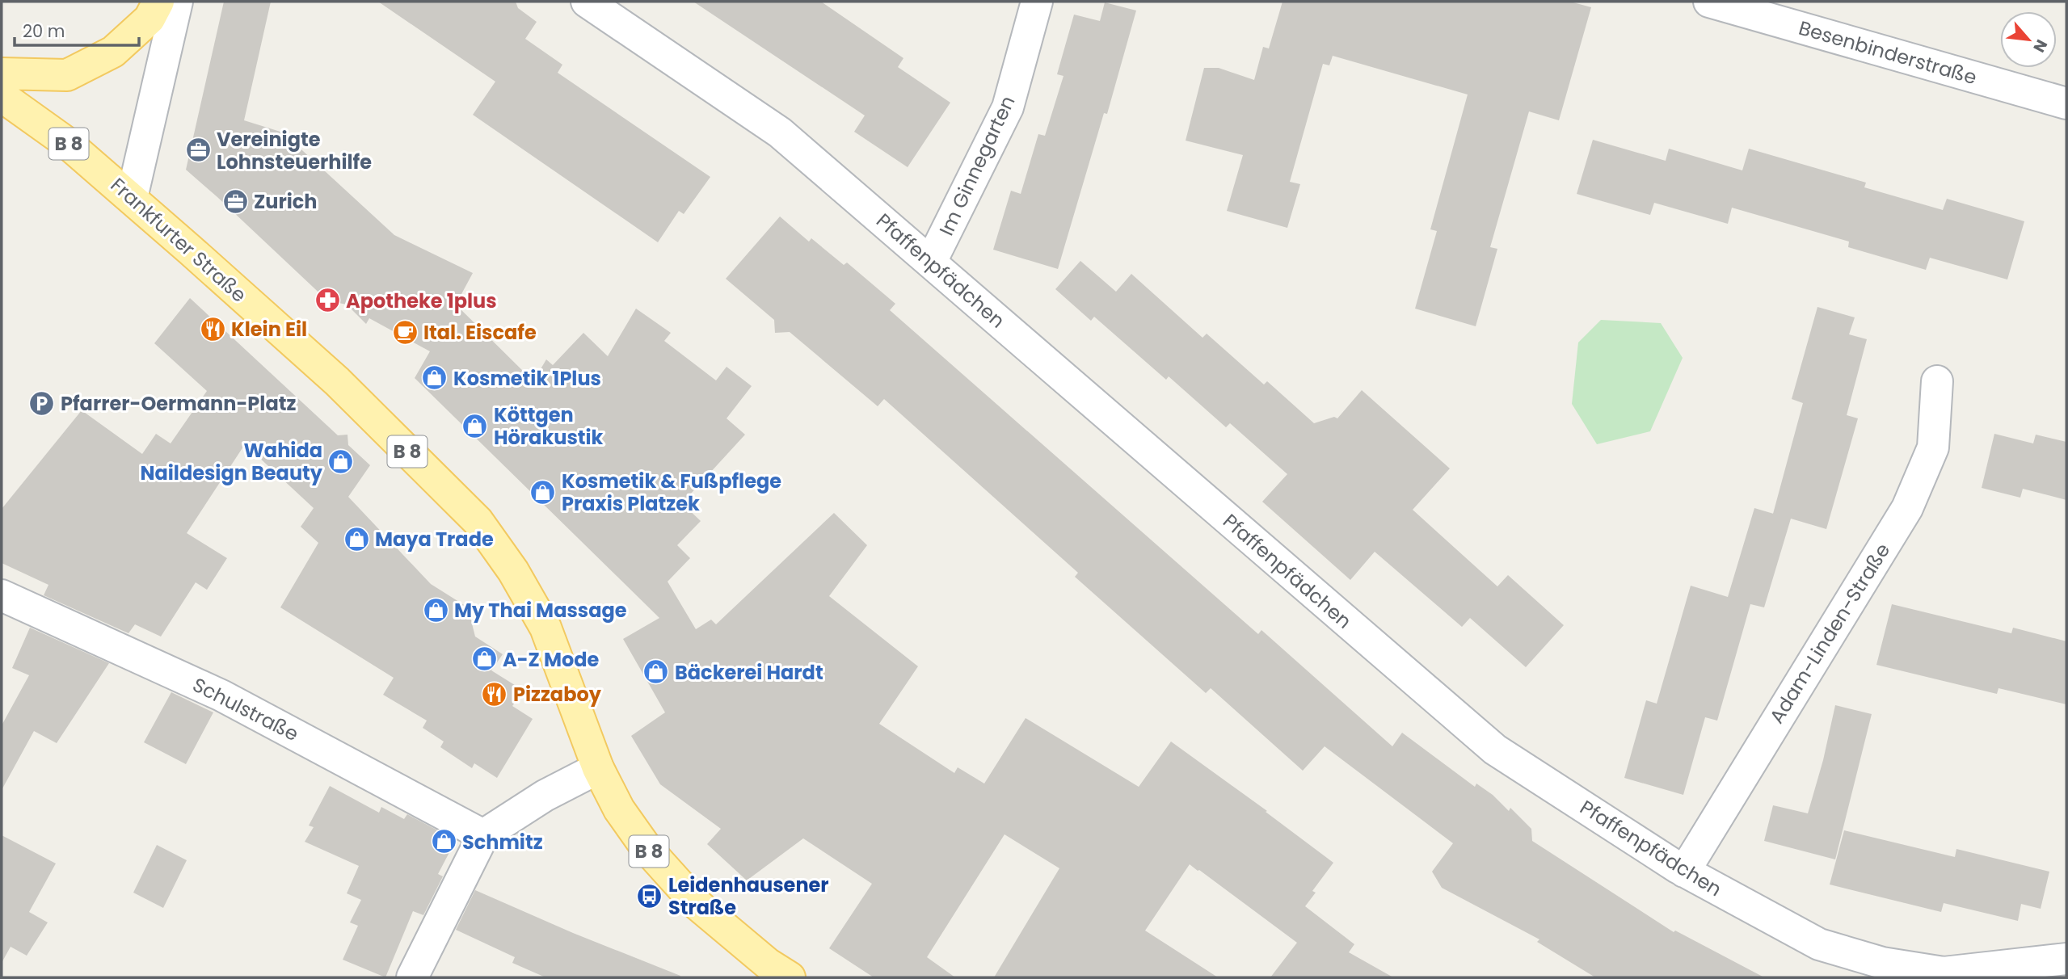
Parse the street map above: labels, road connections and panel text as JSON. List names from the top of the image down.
{
  "streets": {
    "main road": ["B 8", "Frankfurter Straße"],
    "street": [
      "Besenbinderstraße",
      "Im Ginnegarten",
      "Pfaffenpfädchen",
      "Adam-Linden-Straße",
      "Schulstraße"
    ]
  },
  "crossings": [
    ["Im Ginnegarten", "Pfaffenpfädchen"],
    ["Pfaffenpfädchen", "Adam-Linden-Straße"]
  ],
  "places": {
    "office": ["Vereinigte Lohnsteuerhilfe", "Zurich"],
    "pharmacy": ["Apotheke 1plus"],
    "restaurant": ["Klein Eil", "Pizzaboy"],
    "cafe": ["Ital. Eiscafe"],
    "shop": [
      "Kosmetik 1Plus",
      "Köttgen Hörakustik",
      "Wahida Naildesign Beauty",
      "Kosmetik & Fußpflege Praxis Platzek",
      "Maya Trade",
      "My Thai Massage",
      "A-Z Mode",
      "Bäckerei Hardt",
      "Schmitz"
    ],
    "parking": ["Pfarrer-Oermann-Platz"],
    "bus stop": ["Leidenhausener Straße"]
  },
  "scale_bar": "20 m",
  "north": "bottom right"
}
